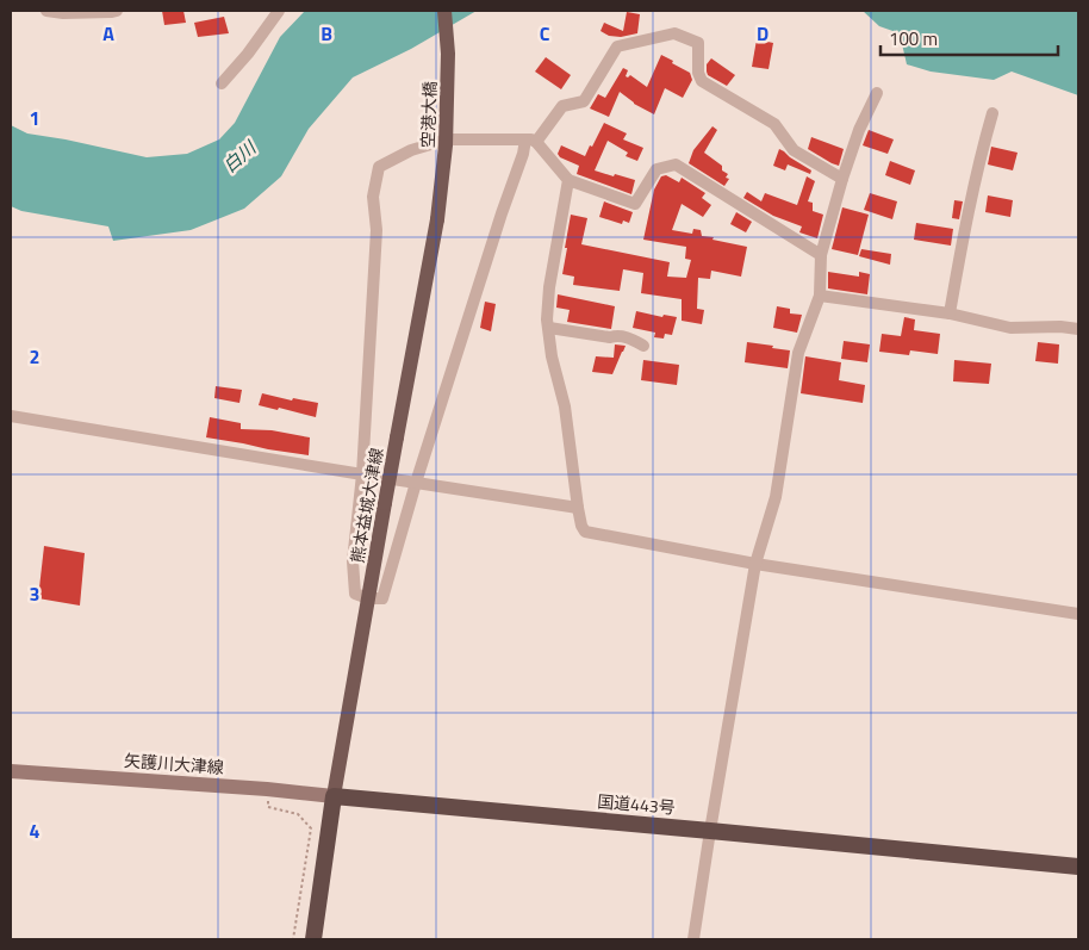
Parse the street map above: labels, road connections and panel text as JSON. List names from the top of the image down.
{
  "streets": {
    "highway": ["国道443号"],
    "main road": ["空港大橋", "熊本益城大津線", "矢護川大津線"]
  },
  "crossings": [
    ["空港大橋", "熊本益城大津線"],
    ["熊本益城大津線", "矢護川大津線"],
    ["熊本益城大津線", "国道443号"],
    ["矢護川大津線", "国道443号"]
  ],
  "water": ["白川"],
  "scale_bar": "100 m",
  "grid": {
    "columns": [
      "A",
      "B",
      "C",
      "D"
    ],
    "rows": [
      "1",
      "2",
      "3",
      "4"
    ]
  }
}
